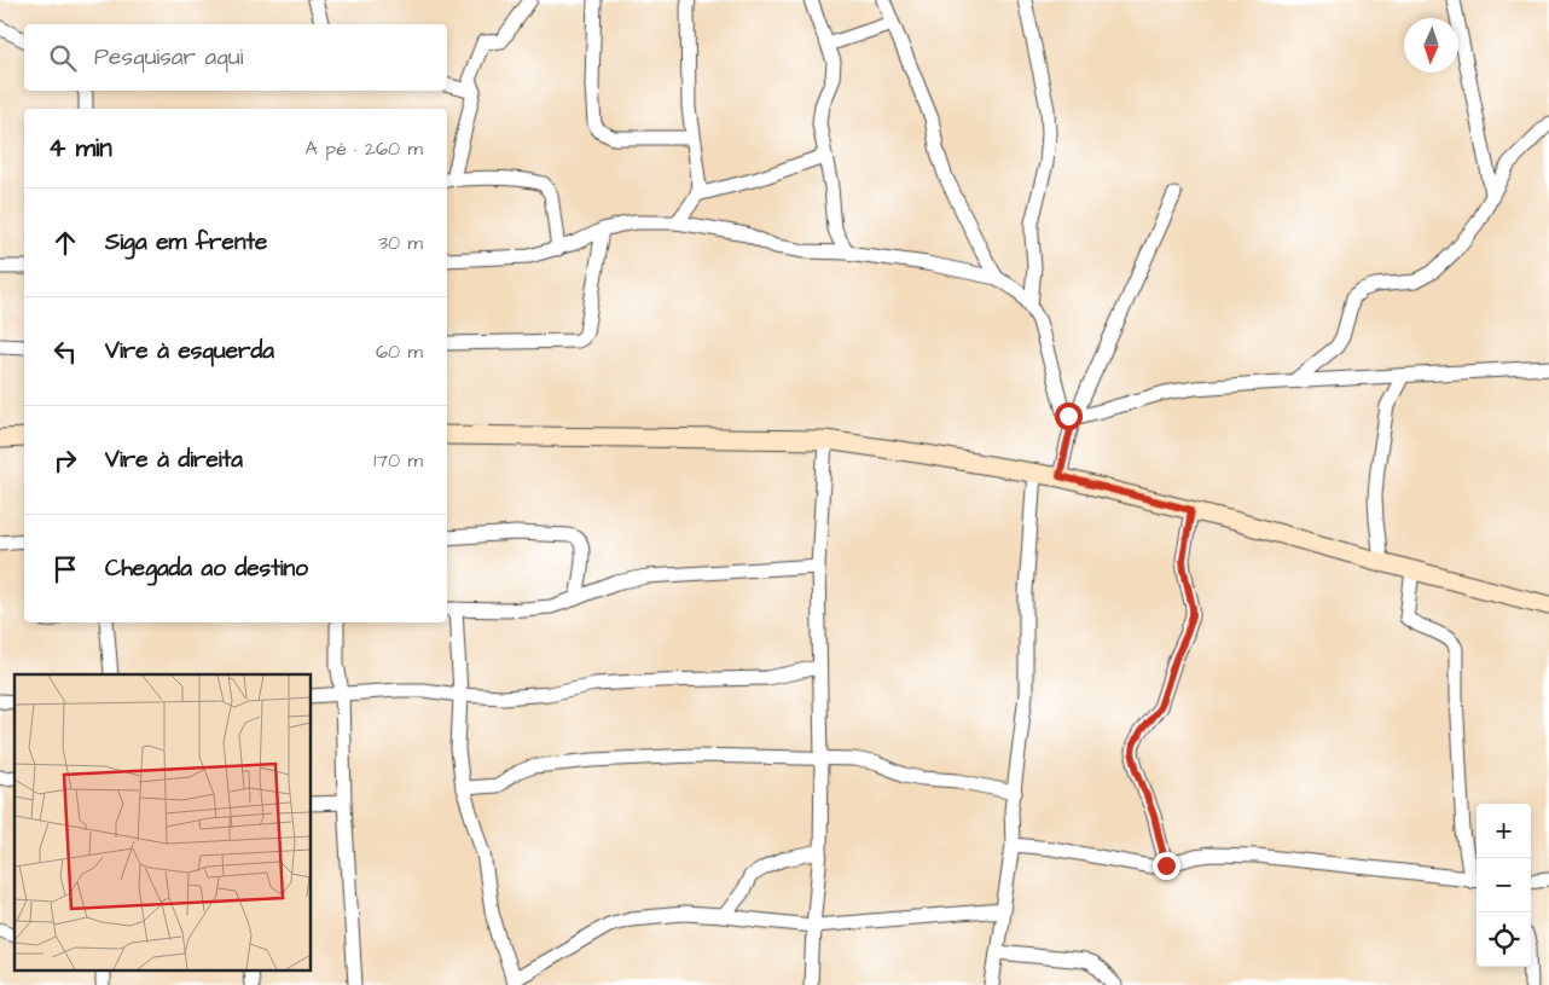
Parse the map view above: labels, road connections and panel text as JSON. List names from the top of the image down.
{
  "north": "bottom",
  "page": {
    "search": "Pesquisar aqui",
    "heading": ["4 min", "A pé · 260 m"],
    "list": [
      ["Siga em frente", "30 m"],
      ["Vire à esquerda", "60 m"],
      ["Vire à direita", "170 m"],
      "Chegada ao destino"
    ],
    "map_buttons": ["+", "−"]
  }
}
